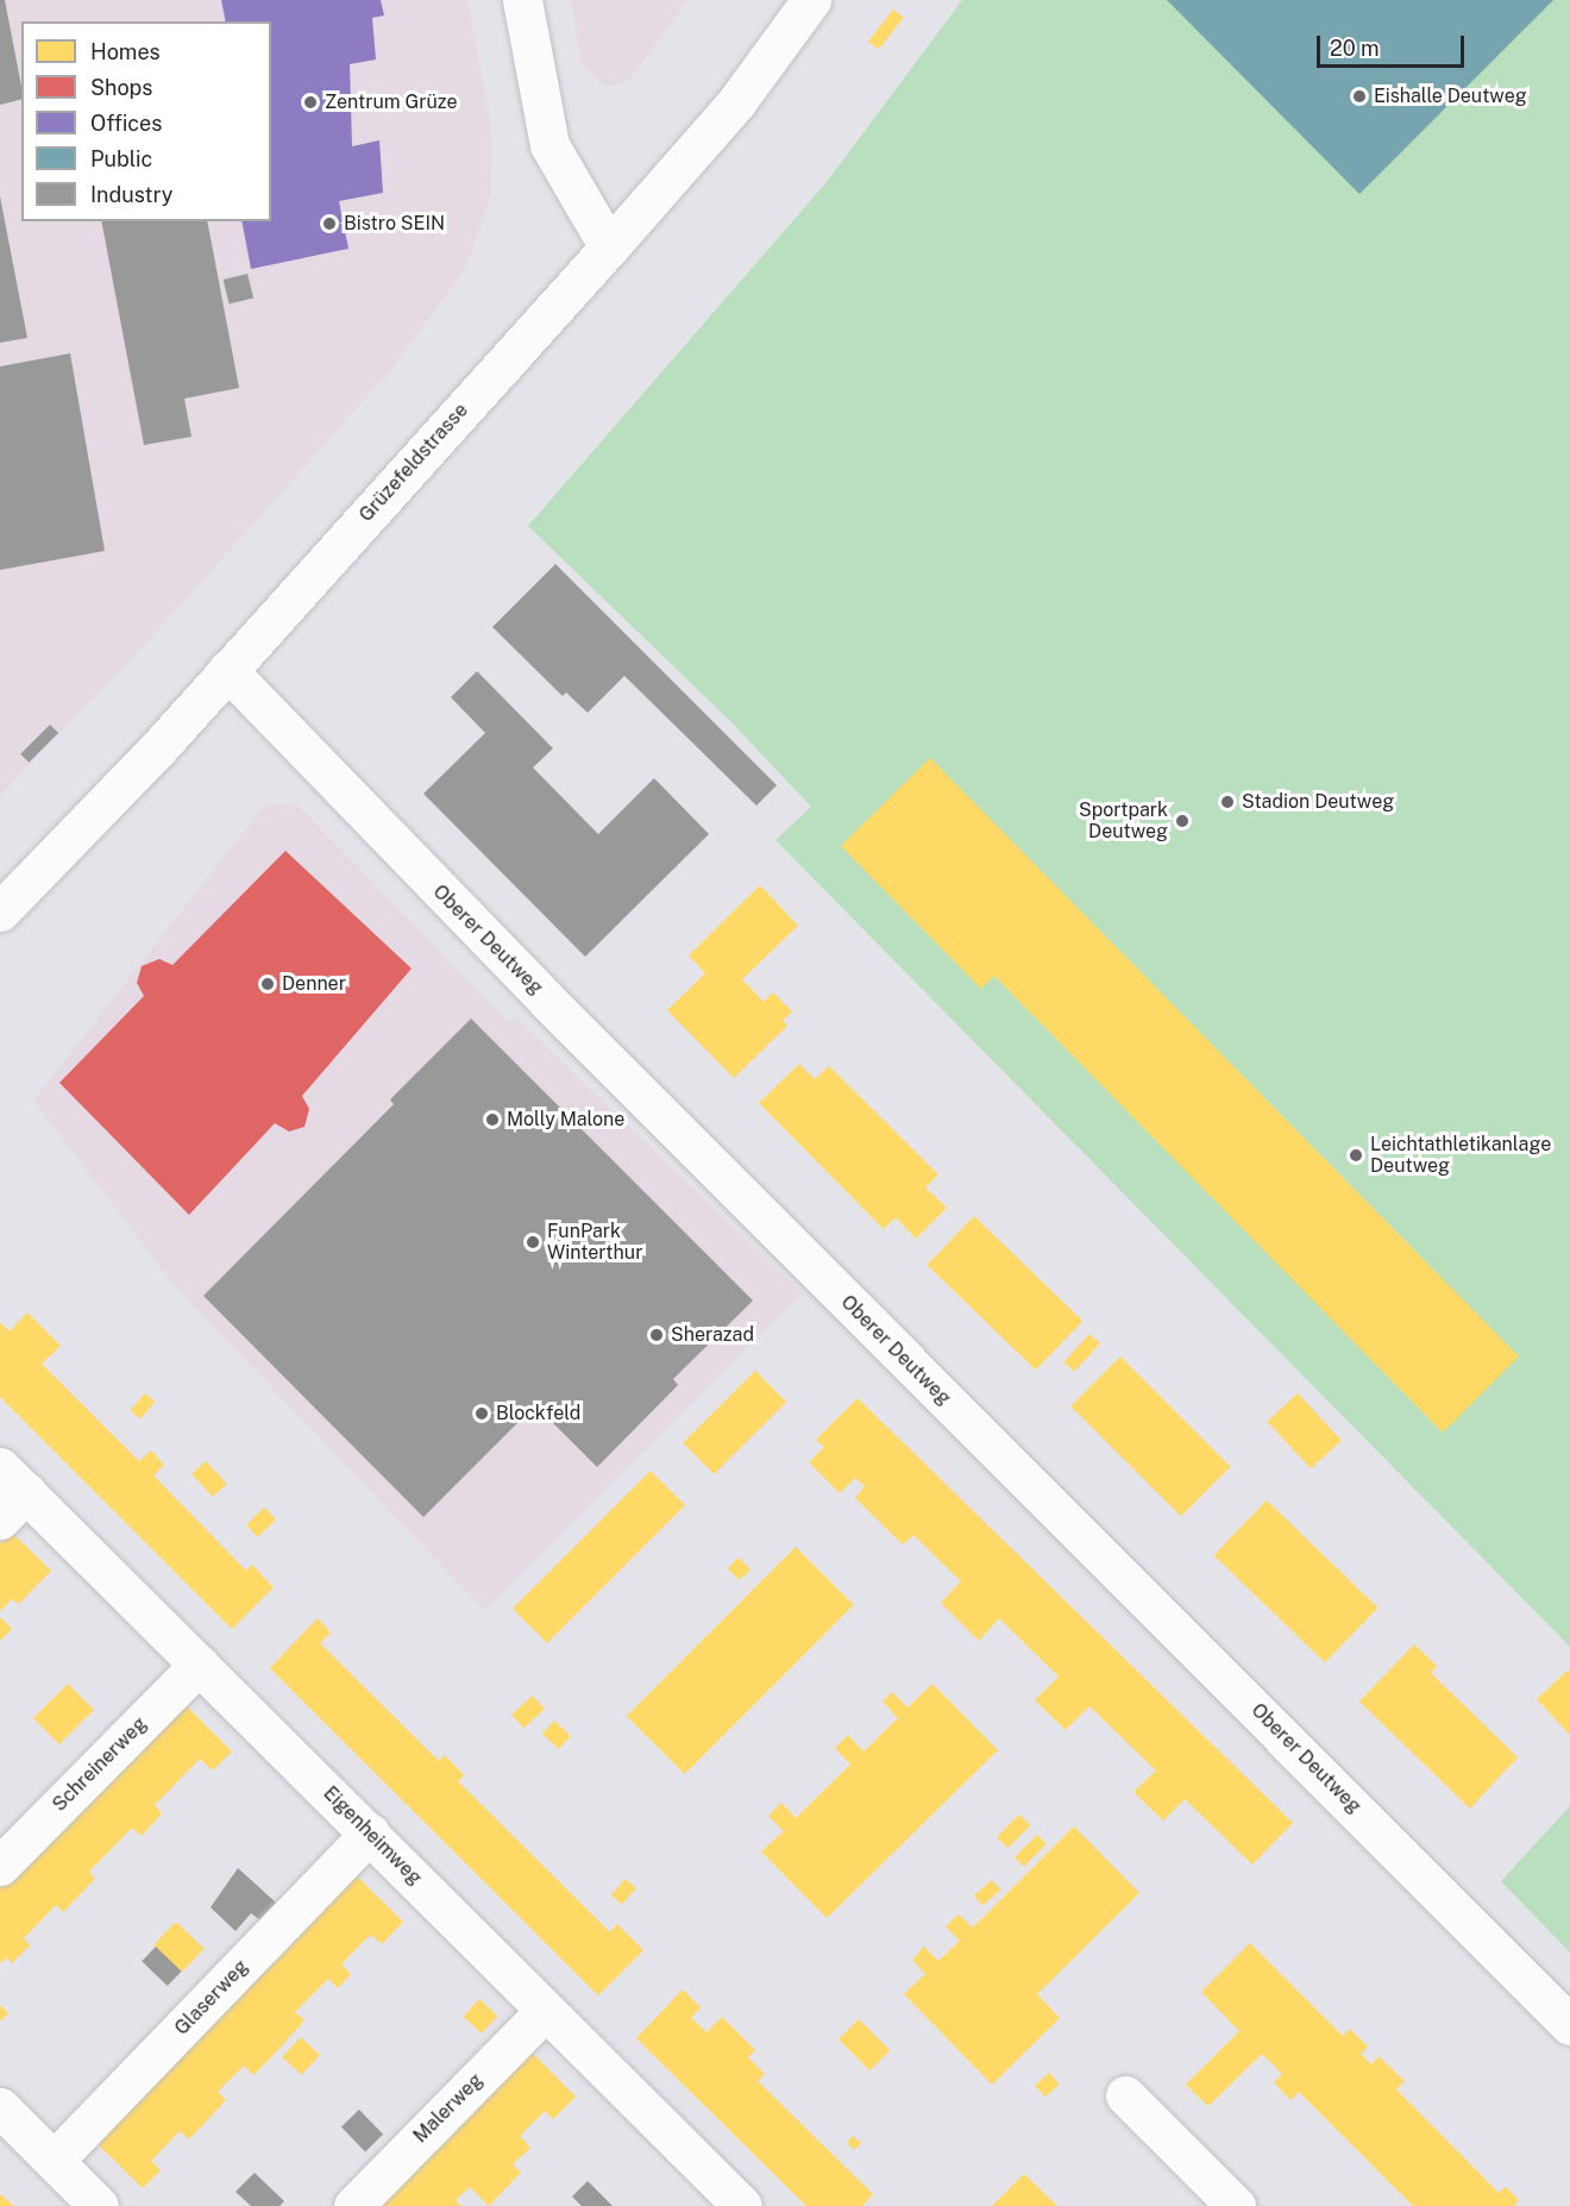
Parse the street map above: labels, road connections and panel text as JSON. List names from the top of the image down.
{
  "streets": {
    "street": [
      "Grüzefeldstrasse",
      "Oberer Deutweg",
      "Schreinerweg",
      "Eigenheimweg",
      "Glaserweg",
      "Malerweg"
    ]
  },
  "crossings": [
    ["Grüzefeldstrasse", "Oberer Deutweg"],
    ["Schreinerweg", "Eigenheimweg"],
    ["Eigenheimweg", "Glaserweg"],
    ["Eigenheimweg", "Malerweg"]
  ],
  "places": [
    "Eishalle Deutweg",
    "Zentrum Grüze",
    "Bistro SEIN",
    "Stadion Deutweg",
    "Sportpark Deutweg",
    "Denner",
    "Molly Malone",
    "Leichtathletikanlage Deutweg",
    "FunPark Winterthur",
    "Sherazad",
    "Blockfeld"
  ],
  "legend": [
    "Homes",
    "Shops",
    "Offices",
    "Public",
    "Industry"
  ],
  "scale_bar": "20 m"
}
